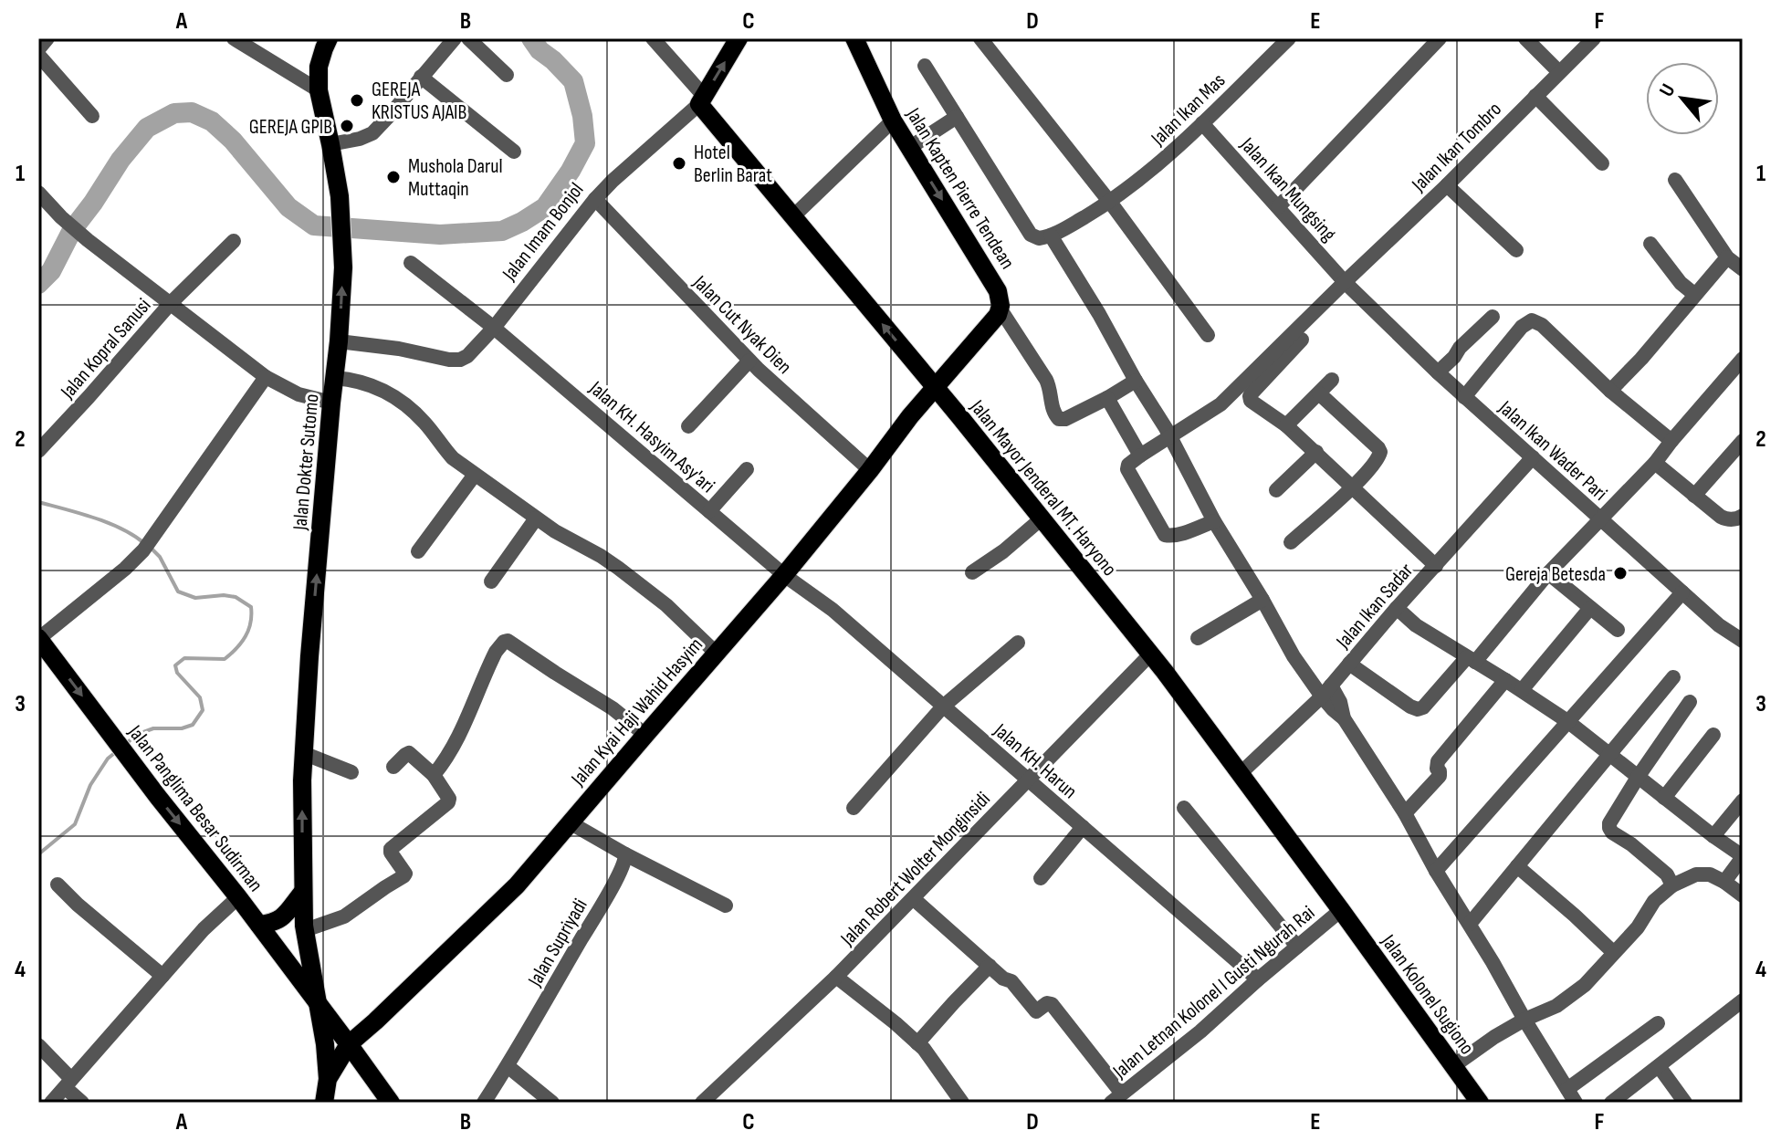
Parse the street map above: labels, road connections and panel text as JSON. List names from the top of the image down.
{
  "streets": {
    "main road": [
      "Jalan Kapten Pierre Tendean",
      "Jalan Imam Bonjol",
      "Jalan Dokter Sutomo",
      "Jalan Mayor Jenderal MT. Haryono",
      "Jalan Kyai Haji Wahid Hasyim",
      "Jalan Panglima Besar Sudirman",
      "Jalan Kolonel Sugiono"
    ],
    "street": [
      "Jalan Ikan Mas",
      "Jalan Ikan Tombro",
      "Jalan Ikan Mungsing",
      "Jalan Cut Nyak Dien",
      "Jalan Kopral Sanusi",
      "Jalan KH. Hasyim Asy'ari",
      "Jalan Ikan Wader Pari",
      "Jalan Ikan Sadar",
      "Jalan KH. Harun",
      "Jalan Robert Wolter Monginsidi",
      "Jalan Supriyadi",
      "Jalan Letnan Kolonel I Gusti Ngurah Rai"
    ]
  },
  "crossings": [
    ["Jalan Ikan Mas", "Jalan Ikan Mungsing"],
    ["Jalan Ikan Tombro", "Jalan Ikan Mungsing"],
    ["Jalan Ikan Tombro", "Jalan Ikan Wader Pari"],
    ["Jalan Ikan Mungsing", "Jalan Ikan Wader Pari"],
    ["Jalan Imam Bonjol", "Jalan Cut Nyak Dien"],
    ["Jalan Imam Bonjol", "Jalan KH. Hasyim Asy'ari"],
    ["Jalan Imam Bonjol", "Jalan Dokter Sutomo"],
    ["Jalan Imam Bonjol", "Jalan Mayor Jenderal MT. Haryono"],
    ["Jalan Cut Nyak Dien", "Jalan Kyai Haji Wahid Hasyim"],
    ["Jalan KH. Hasyim Asy'ari", "Jalan Kyai Haji Wahid Hasyim"],
    ["Jalan KH. Hasyim Asy'ari", "Jalan KH. Harun"],
    ["Jalan Ikan Wader Pari", "Jalan Ikan Sadar"],
    ["Jalan Dokter Sutomo", "Jalan Kyai Haji Wahid Hasyim"],
    ["Jalan Dokter Sutomo", "Jalan Panglima Besar Sudirman"],
    ["Jalan Mayor Jenderal MT. Haryono", "Jalan Ikan Sadar"],
    ["Jalan Mayor Jenderal MT. Haryono", "Jalan Kyai Haji Wahid Hasyim"],
    ["Jalan Mayor Jenderal MT. Haryono", "Jalan Robert Wolter Monginsidi"],
    ["Jalan Mayor Jenderal MT. Haryono", "Jalan Letnan Kolonel I Gusti Ngurah Rai"],
    ["Jalan Mayor Jenderal MT. Haryono", "Jalan Kolonel Sugiono"],
    ["Jalan Kyai Haji Wahid Hasyim", "Jalan KH. Harun"],
    ["Jalan Kyai Haji Wahid Hasyim", "Jalan Panglima Besar Sudirman"],
    ["Jalan KH. Harun", "Jalan Robert Wolter Monginsidi"],
    ["Jalan KH. Harun", "Jalan Letnan Kolonel I Gusti Ngurah Rai"],
    ["Jalan Letnan Kolonel I Gusti Ngurah Rai", "Jalan Kolonel Sugiono"]
  ],
  "one_way": ["Jalan Kapten Pierre Tendean", "Jalan Dokter Sutomo", "Jalan Panglima Besar Sudirman"],
  "places": [
    "GEREJA KRISTUS AJAIB",
    "GEREJA GPIB",
    "Hotel Berlin Barat",
    "Mushola Darul Muttaqin",
    "Gereja Betesda"
  ],
  "north": "top left",
  "grid": {
    "columns": [
      "A",
      "B",
      "C",
      "D",
      "E",
      "F"
    ],
    "rows": [
      "1",
      "2",
      "3",
      "4"
    ]
  }
}
